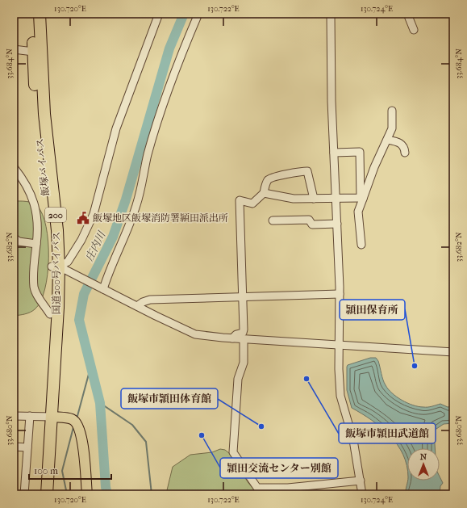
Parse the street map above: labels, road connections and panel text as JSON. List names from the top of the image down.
{
  "streets": {
    "highway": ["飯塚バイパス", "200", "国道200号バイパス"]
  },
  "crossings": [
    ["飯塚バイパス", "国道200号バイパス"]
  ],
  "water": ["庄内川"],
  "places": {
    "public building": ["飯塚地区飯塚消防署頴田派出所"],
    "other": [
      "頴田保育所",
      "飯塚市頴田武道館",
      "飯塚市頴田体育館",
      "頴田交流センター別館"
    ]
  },
  "scale_bar": "100 m",
  "north": "top",
  "coordinates": [
    "130.720°E",
    "130.722°E",
    "130.724°E",
    "33.684°N",
    "33.682°N",
    "33.680°N"
  ]
}
